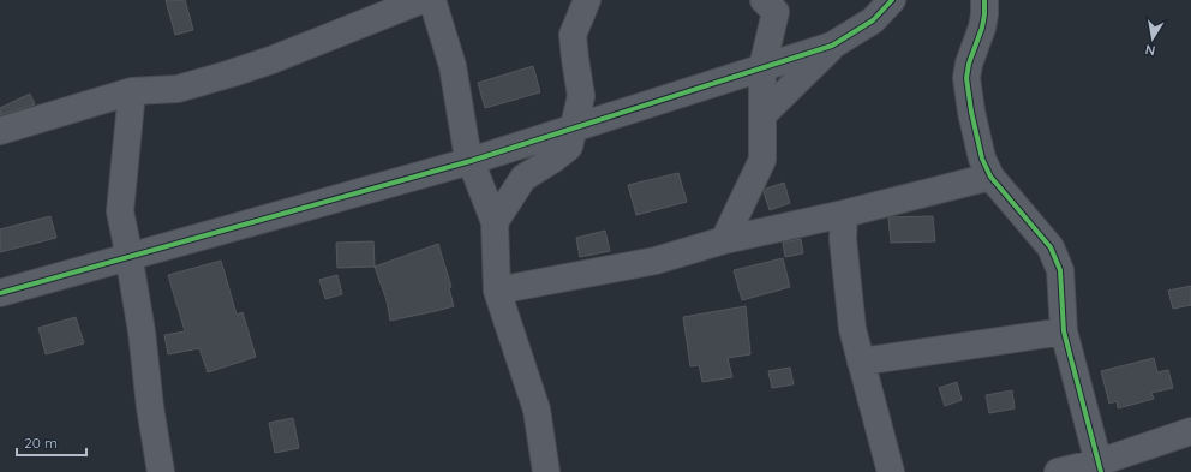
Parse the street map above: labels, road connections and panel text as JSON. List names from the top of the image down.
{
  "scale_bar": "20 m",
  "north": "bottom"
}
